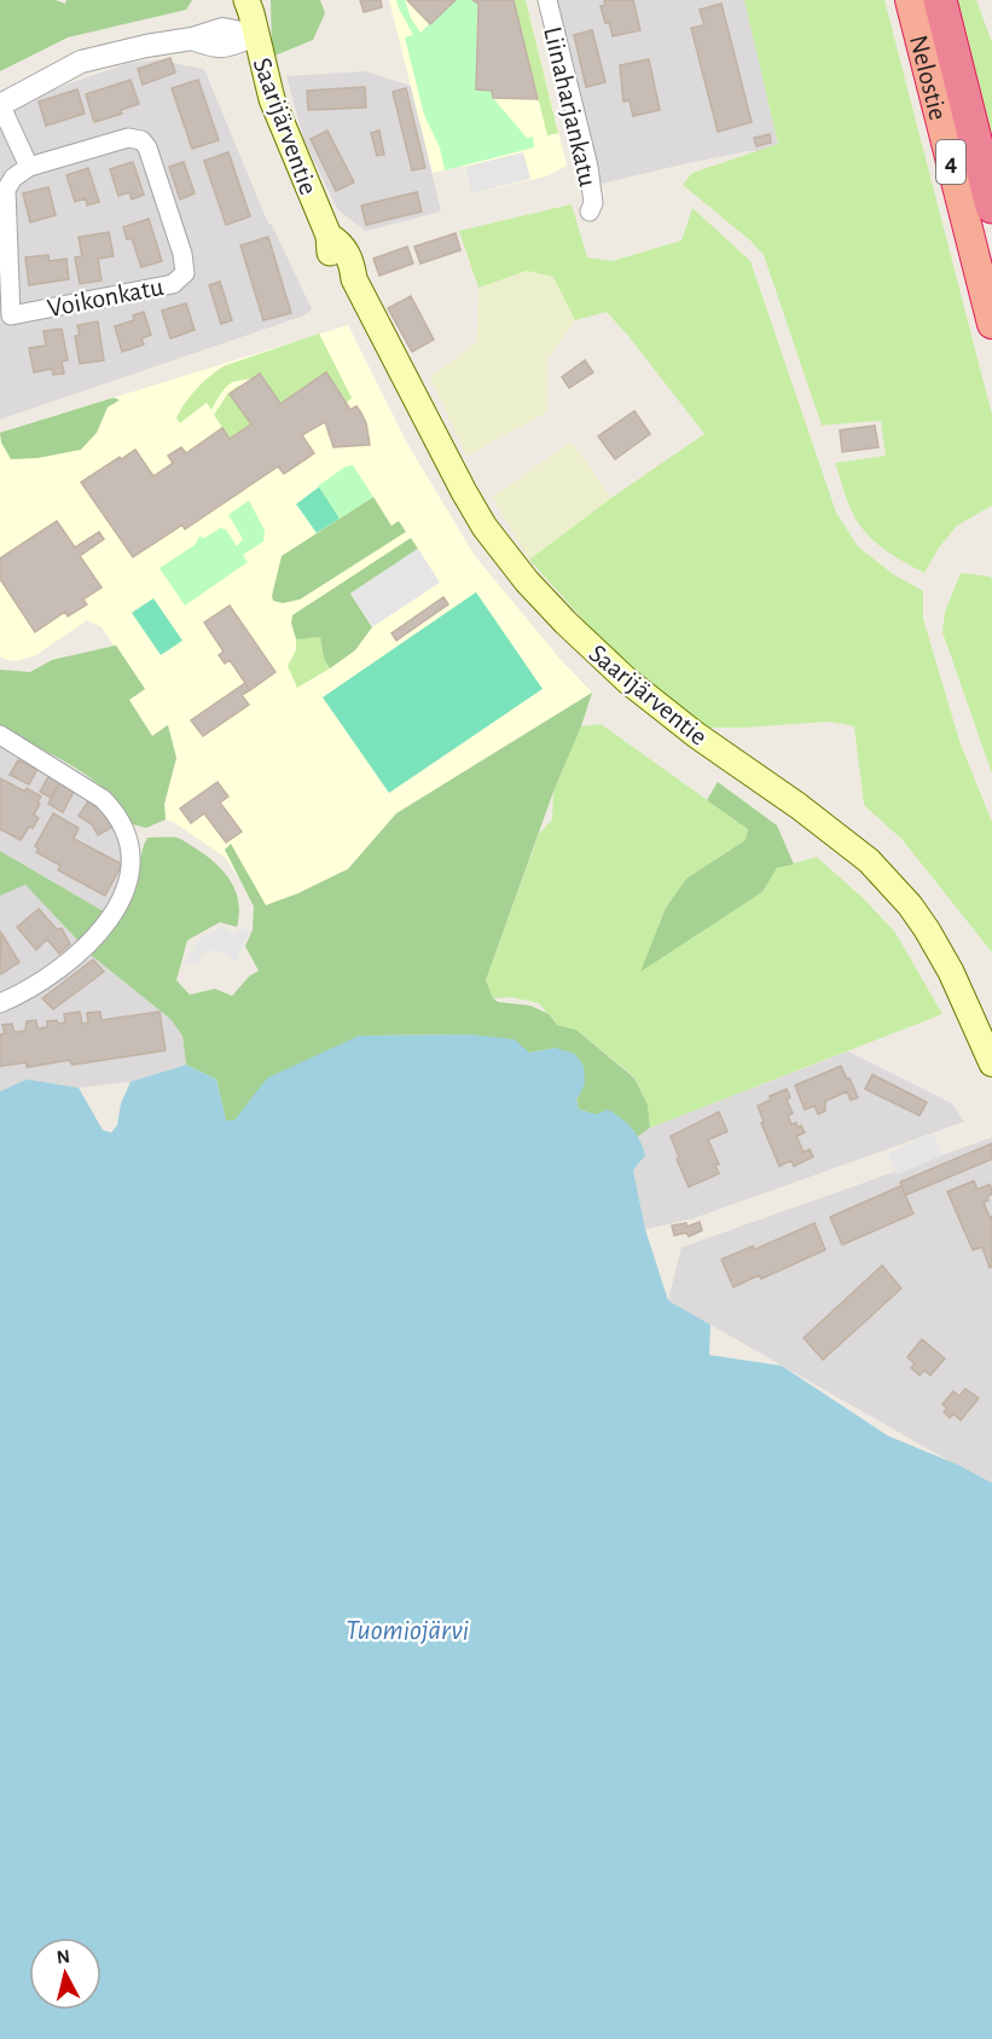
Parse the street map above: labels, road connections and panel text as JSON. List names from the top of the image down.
{
  "streets": {
    "highway": ["Nelostie", "4"],
    "main road": ["Saarijärventie"],
    "street": ["Liinaharjankatu", "Voikonkatu"]
  },
  "water": ["Tuomiojärvi"],
  "north": "top"
}
